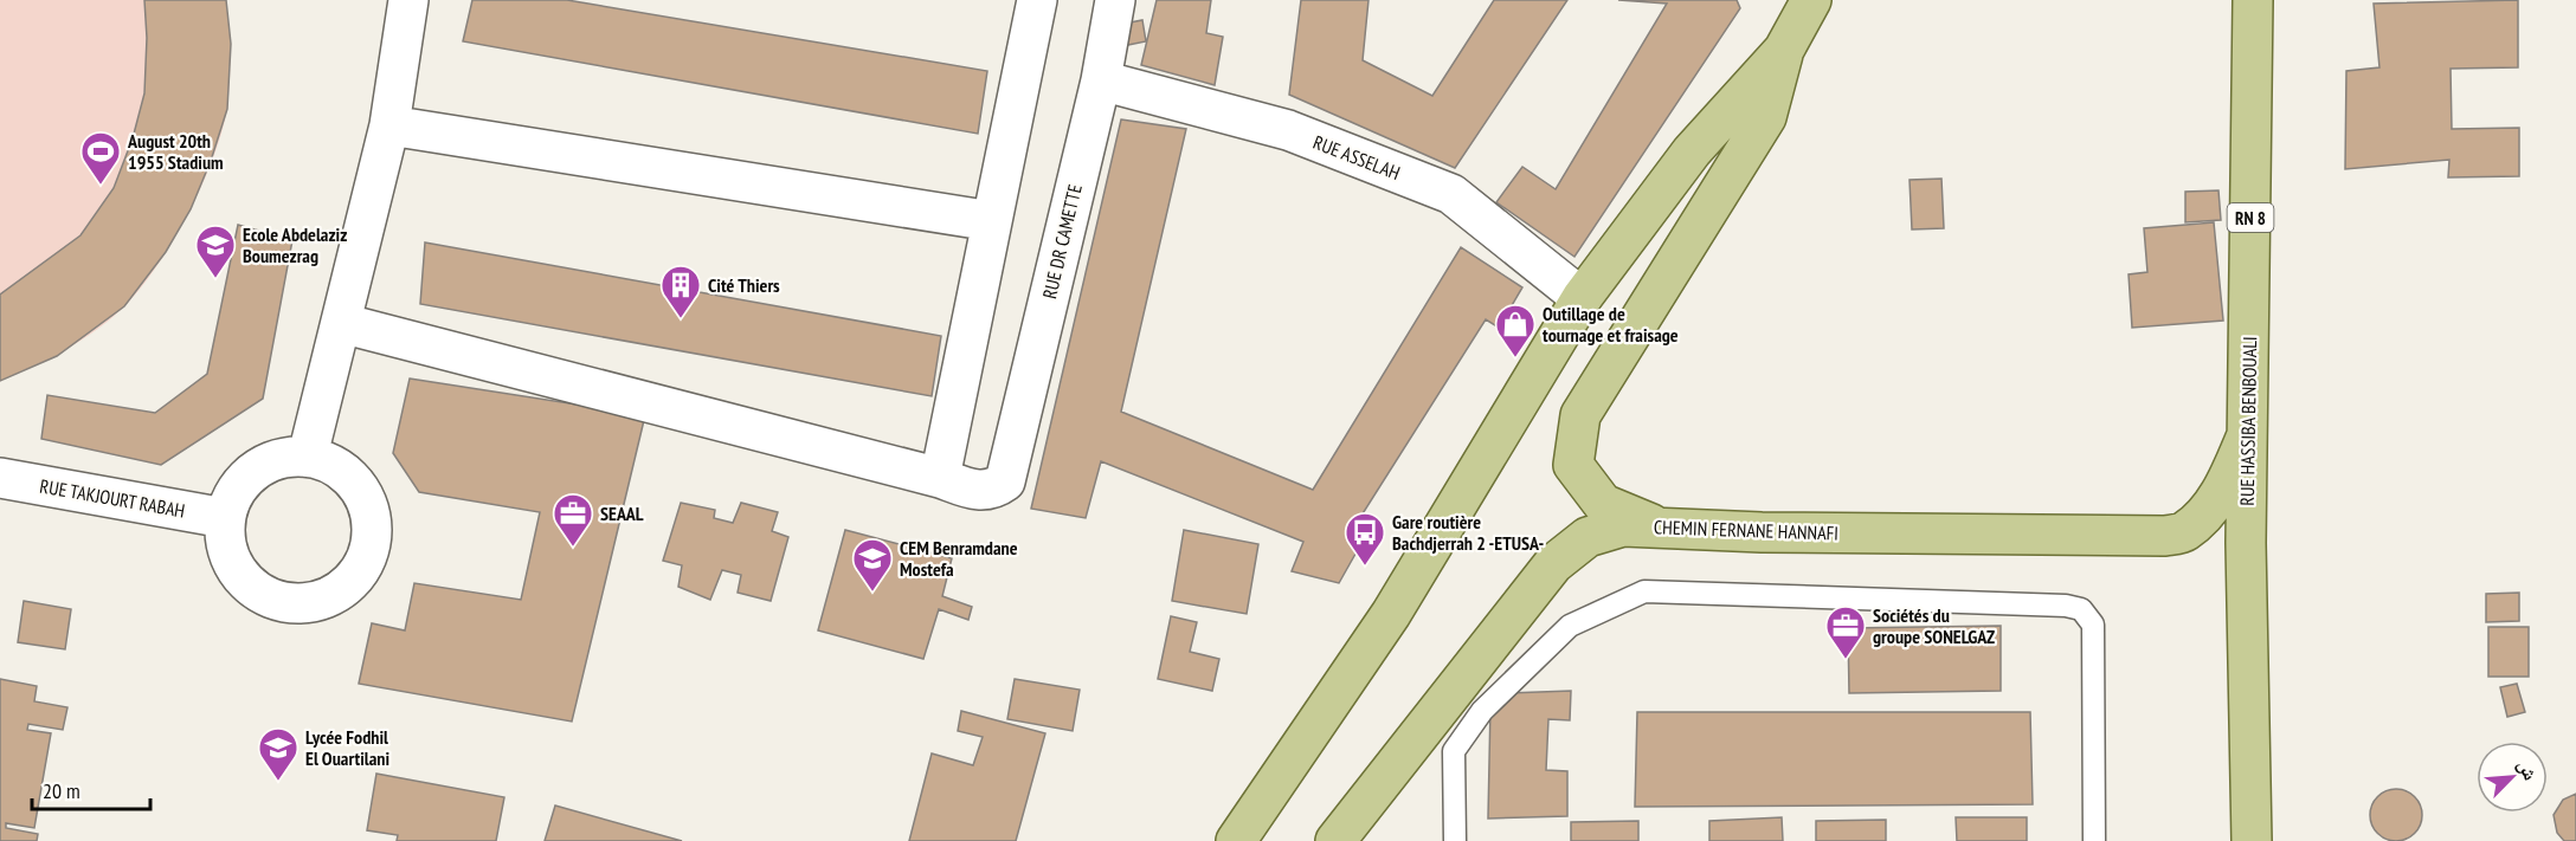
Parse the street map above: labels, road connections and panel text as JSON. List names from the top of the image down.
{
  "streets": {
    "main road": ["RN 8", "RUE HASSIBA BENBOUALI", "CHEMIN FERNANE HANNAFI"],
    "street": ["RUE ASSELAH", "RUE DR CAMETTE", "RUE TAKJOURT RABAH"]
  },
  "crossings": [
    ["RUE ASSELAH", "RUE DR CAMETTE"],
    ["RUE HASSIBA BENBOUALI", "CHEMIN FERNANE HANNAFI"]
  ],
  "places": {
    "sports": ["August 20th 1955 Stadium"],
    "school or university": ["Ecole Abdelaziz Boumezrag", "CEM Benramdane Mostefa", "Lycée Fodhil El Ouartilani"],
    "building": ["Cité Thiers"],
    "shop": ["Outillage de tournage et fraisage"],
    "office": ["SEAAL", "Sociétés du groupe SONELGAZ"],
    "bus stop": ["Gare routière Bachdjerrah 2 -ETUSA-"]
  },
  "scale_bar": "20 m",
  "north": "top right"
}
